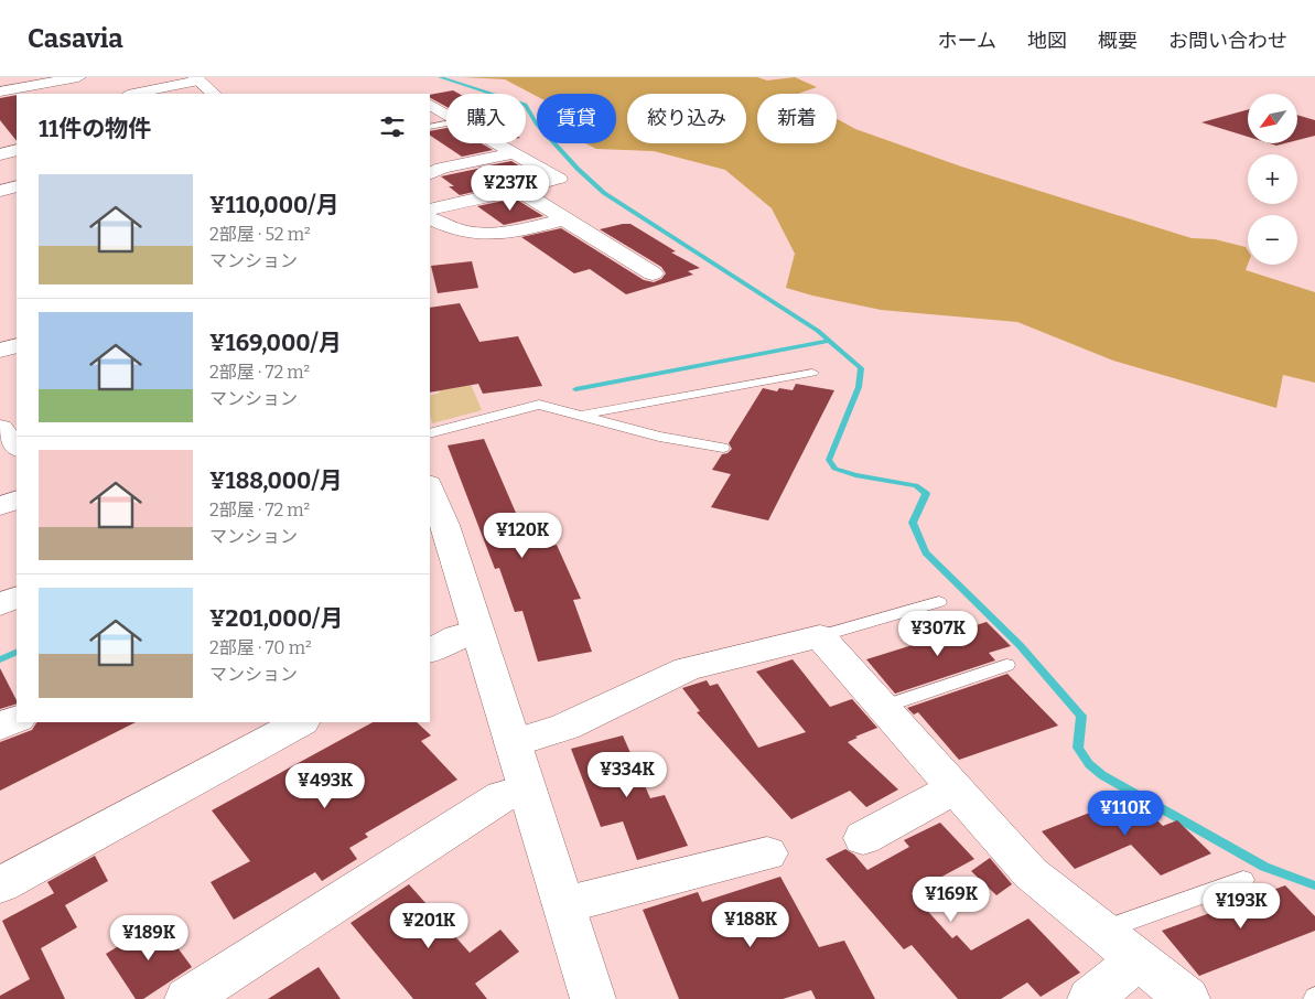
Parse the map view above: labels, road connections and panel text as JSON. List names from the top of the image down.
{
  "north": "bottom left",
  "page": {
    "header": "Casavia",
    "nav": [
      "ホーム",
      "地図",
      "概要",
      "お問い合わせ"
    ],
    "map_buttons": ["+", "−"],
    "chip": [
      "購入",
      "賃貸",
      "絞り込み",
      "新着"
    ],
    "heading": "11件の物件",
    "list": [
      {
        "name": "¥110,000/月",
        "note": "2部屋 · 52 m² · マンション"
      },
      {
        "name": "¥169,000/月",
        "note": "2部屋 · 72 m² · マンション"
      },
      {
        "name": "¥188,000/月",
        "note": "2部屋 · 72 m² · マンション"
      },
      {
        "name": "¥201,000/月",
        "note": "2部屋 · 70 m² · マンション"
      }
    ],
    "price": [
      "¥237K",
      "¥120K",
      "¥307K",
      "¥334K",
      "¥493K",
      "¥110K",
      "¥169K",
      "¥193K",
      "¥188K",
      "¥201K",
      "¥189K"
    ]
  }
}
